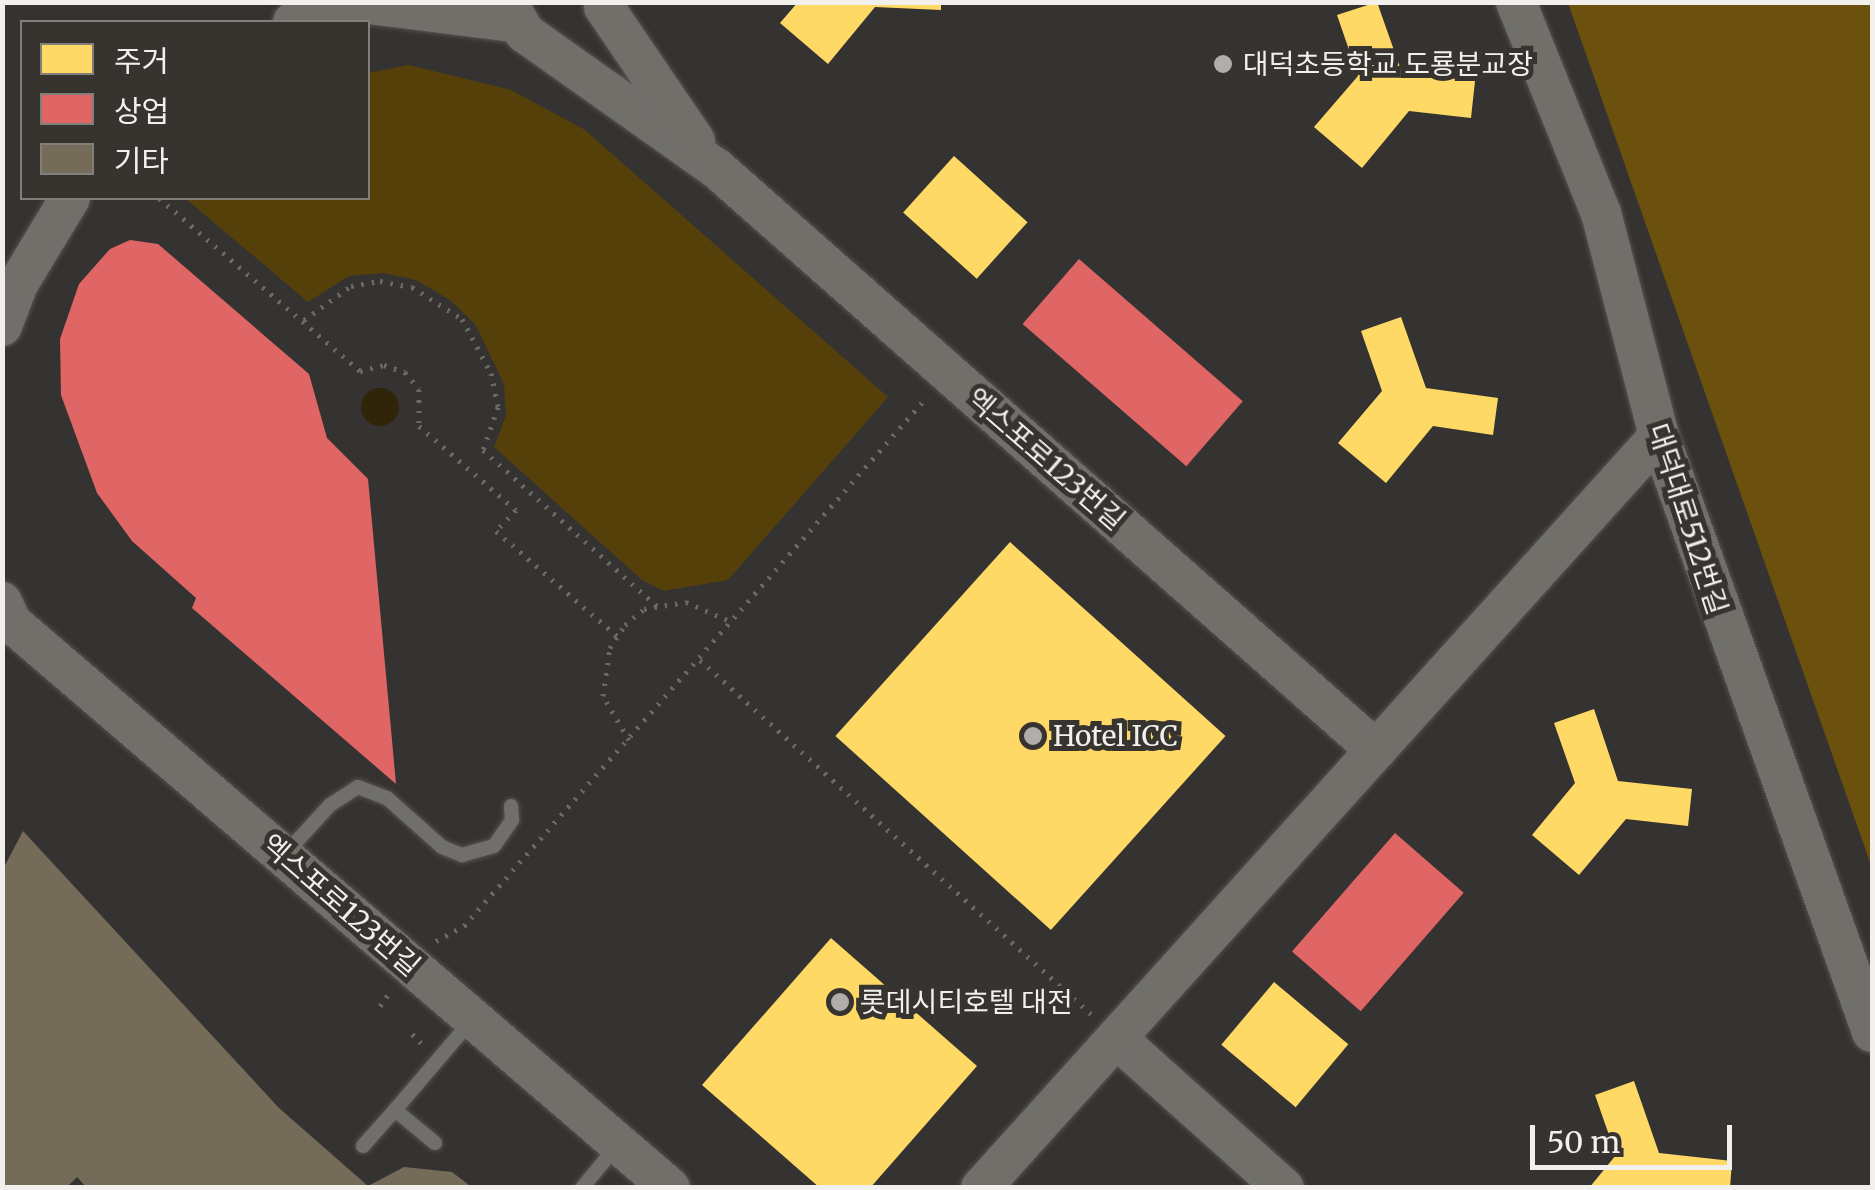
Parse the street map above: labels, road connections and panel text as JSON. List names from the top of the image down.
{
  "streets": {
    "street": ["엑스포로123번길", "대덕대로512번길"]
  },
  "places": ["대덕초등학교 도룡분교장", "Hotel ICC", "롯데시티호텔 대전"],
  "legend": ["주거", "상업", "기타"],
  "scale_bar": "50 m"
}
